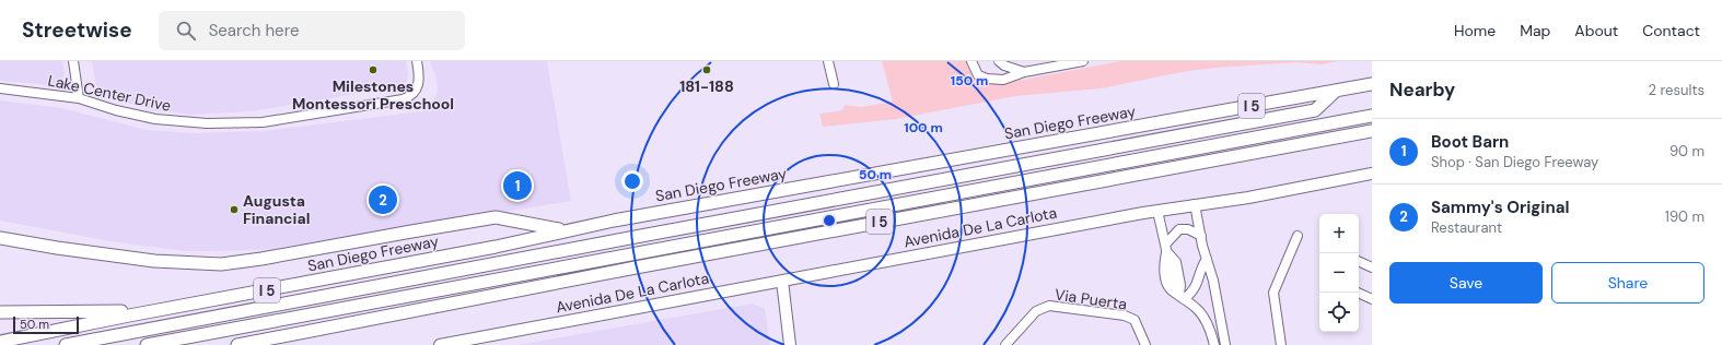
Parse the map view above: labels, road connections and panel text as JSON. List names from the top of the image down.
{
  "streets": {
    "highway": ["I 5", "San Diego Freeway"],
    "main road": ["Avenida De La Carlota"],
    "street": ["Lake Center Drive", "Via Puerta"]
  },
  "places": ["Milestones Montessori Preschool", "181-188", "Augusta Financial"],
  "scale_bar": "50 m",
  "page": {
    "header": "Streetwise",
    "search": "Search here",
    "nav": [
      "Home",
      "Map",
      "About",
      "Contact"
    ],
    "heading": ["Nearby", "2 results"],
    "list": [
      {
        "mark": "1",
        "name": "Boot Barn",
        "note": "Shop · San Diego Freeway",
        "value": "90 m"
      },
      {
        "mark": "2",
        "name": "Sammy's Original",
        "note": "Restaurant",
        "value": "190 m"
      }
    ],
    "pins": ["1", "2"],
    "map_buttons": ["+", "−"],
    "buttons": ["Save", "Share"],
    "scale": "50 m"
  },
  "rings": ["150 m", "100 m", "50 m"]
}
